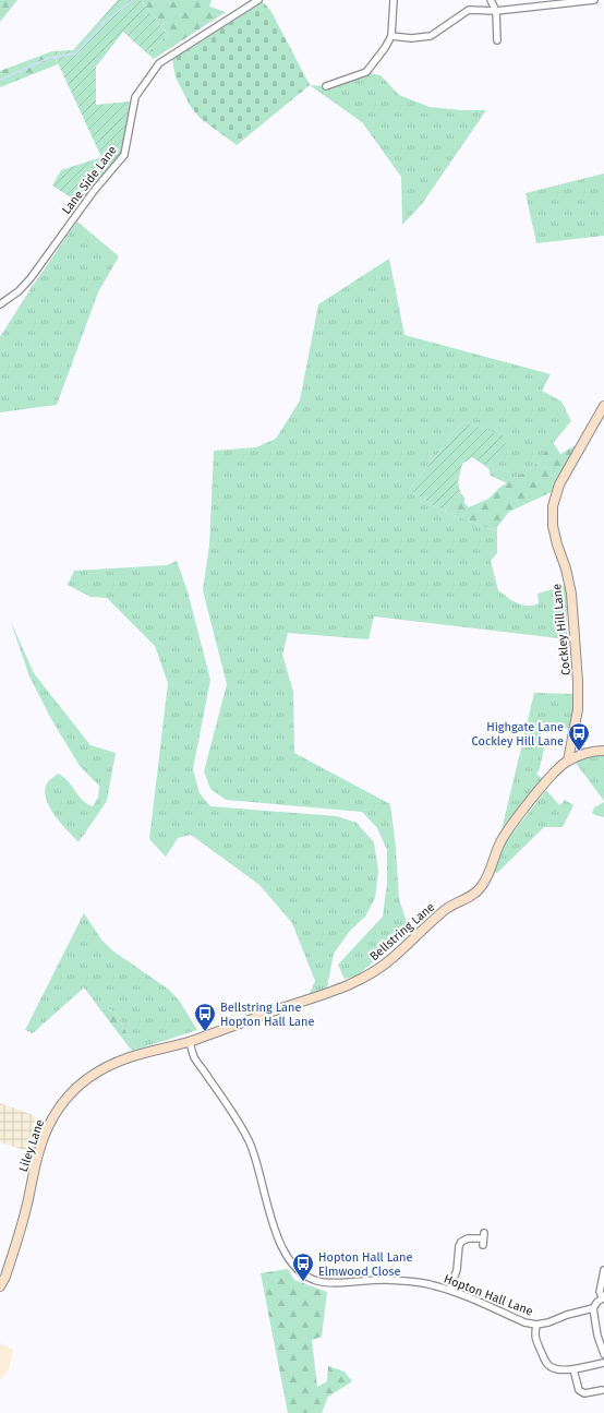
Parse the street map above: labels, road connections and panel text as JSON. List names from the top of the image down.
{
  "streets": {
    "main road": ["Cockley Hill Lane", "Bellstring Lane", "Liley Lane"],
    "street": ["Lane Side Lane", "Hopton Hall Lane"]
  },
  "crossings": [
    ["Cockley Hill Lane", "Bellstring Lane"],
    ["Bellstring Lane", "Liley Lane"],
    ["Bellstring Lane", "Hopton Hall Lane"],
    ["Liley Lane", "Hopton Hall Lane"]
  ],
  "places": {
    "bus stop": ["Highgate Lane Cockley Hill Lane", "Bellstring Lane Hopton Hall Lane", "Hopton Hall Lane Elmwood Close"]
  }
}
